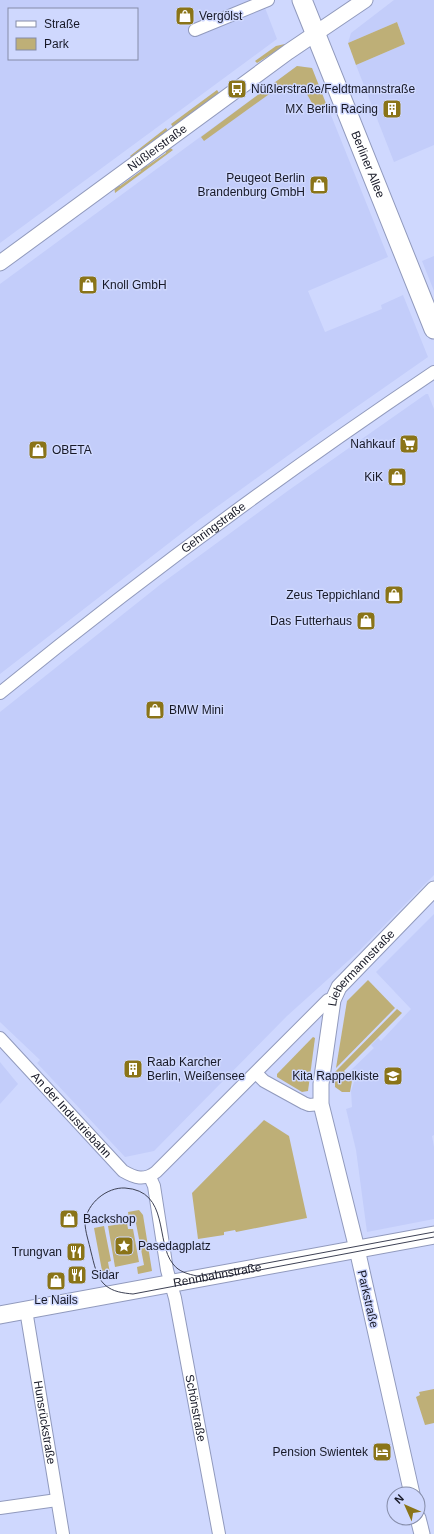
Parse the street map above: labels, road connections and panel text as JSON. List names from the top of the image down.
{
  "streets": {
    "main road": ["Berliner Allee", "Rennbahnstraße"],
    "street": [
      "Nüßlerstraße",
      "Gehringstraße",
      "Liebermannstraße",
      "An der Industriebahn",
      "Parkstraße",
      "Schönstraße",
      "Hunsrückstraße"
    ]
  },
  "crossings": [
    ["Nüßlerstraße", "Berliner Allee"],
    ["Liebermannstraße", "An der Industriebahn"],
    ["Liebermannstraße", "Parkstraße"],
    ["Rennbahnstraße", "Parkstraße"],
    ["Rennbahnstraße", "Schönstraße"],
    ["Rennbahnstraße", "Hunsrückstraße"]
  ],
  "places": {
    "shop": [
      "Vergölst",
      "Peugeot Berlin Brandenburg GmbH",
      "Knoll GmbH",
      "OBETA",
      "KiK",
      "Zeus Teppichland",
      "Das Futterhaus",
      "BMW Mini",
      "Backshop",
      "Le Nails"
    ],
    "bus stop": ["Nüßlerstraße/Feldtmannstraße"],
    "building": ["MX Berlin Racing", "Raab Karcher Berlin, Weißensee"],
    "supermarket": ["Nahkauf"],
    "school or university": ["Kita Rappelkiste"],
    "place": ["Pasedagplatz"],
    "restaurant": ["Trungvan", "Sidar"],
    "hotel": ["Pension Swientek"]
  },
  "legend": ["Straße", "Park"],
  "north": "top left"
}
